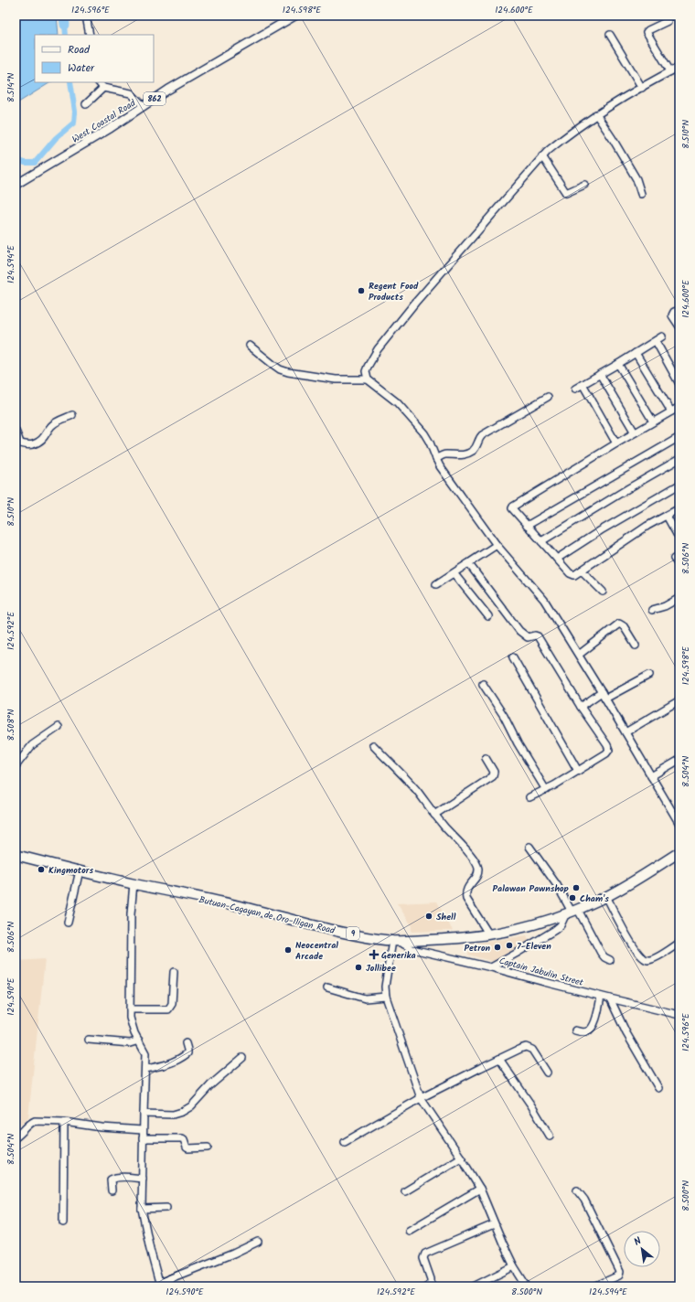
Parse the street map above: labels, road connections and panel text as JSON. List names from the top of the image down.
{
  "streets": {
    "highway": ["Butuan-Cagayan de Oro-Iligan Road", "9"],
    "main road": ["862", "West Coastal Road"],
    "street": ["Captain Jabulin Street"]
  },
  "crossings": [
    ["Butuan-Cagayan de Oro-Iligan Road", "Captain Jabulin Street"]
  ],
  "places": {
    "other": [
      "Regent Food Products",
      "Kingmotors",
      "Palawan Pawnshop",
      "Cham's",
      "Shell",
      "7-Eleven",
      "Petron",
      "Neocentral Arcade",
      "Jollibee"
    ],
    "health": ["Generika"]
  },
  "legend": ["Road", "Water"],
  "north": "top left",
  "coordinates": [
    "124.596°E",
    "124.598°E",
    "124.600°E",
    "8.514°N",
    "8.510°N",
    "124.594°E",
    "8.506°N",
    "124.592°E",
    "8.508°N",
    "8.504°N",
    "124.590°E",
    "8.500°N"
  ]
}
